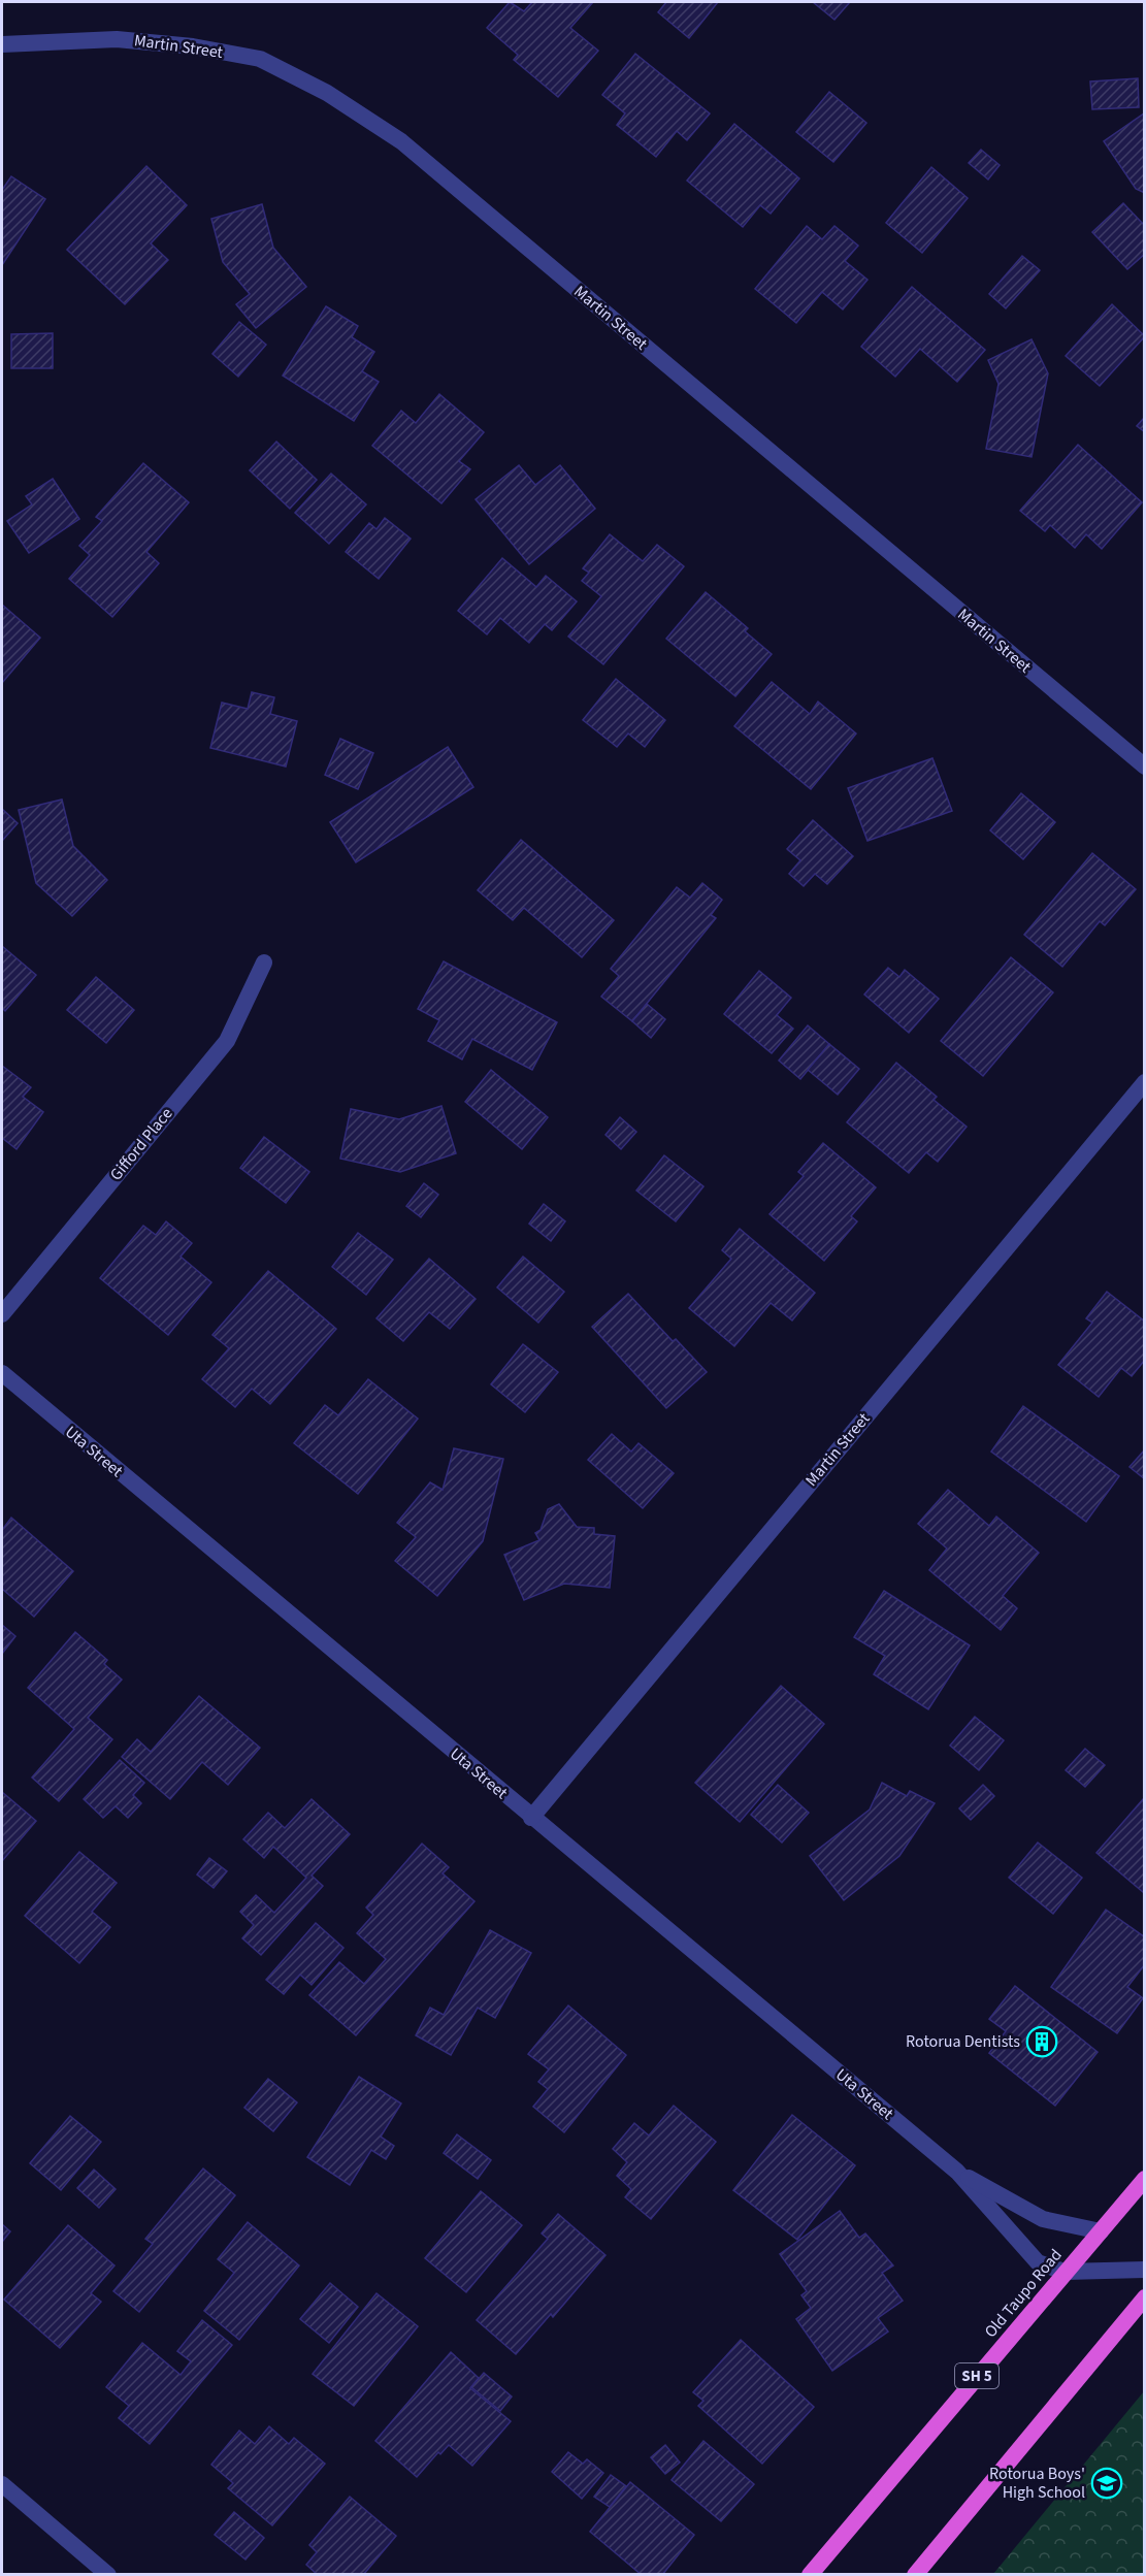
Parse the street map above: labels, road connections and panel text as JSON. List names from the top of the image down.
{
  "streets": {
    "highway": ["Old Taupo Road", "SH 5"],
    "street": ["Martin Street", "Gifford Place", "Uta Street"]
  },
  "crossings": [
    ["Martin Street", "Uta Street"],
    ["Uta Street", "Old Taupo Road"]
  ],
  "places": {
    "building": ["Rotorua Dentists"],
    "school or university": ["Rotorua Boys' High School"]
  }
}
